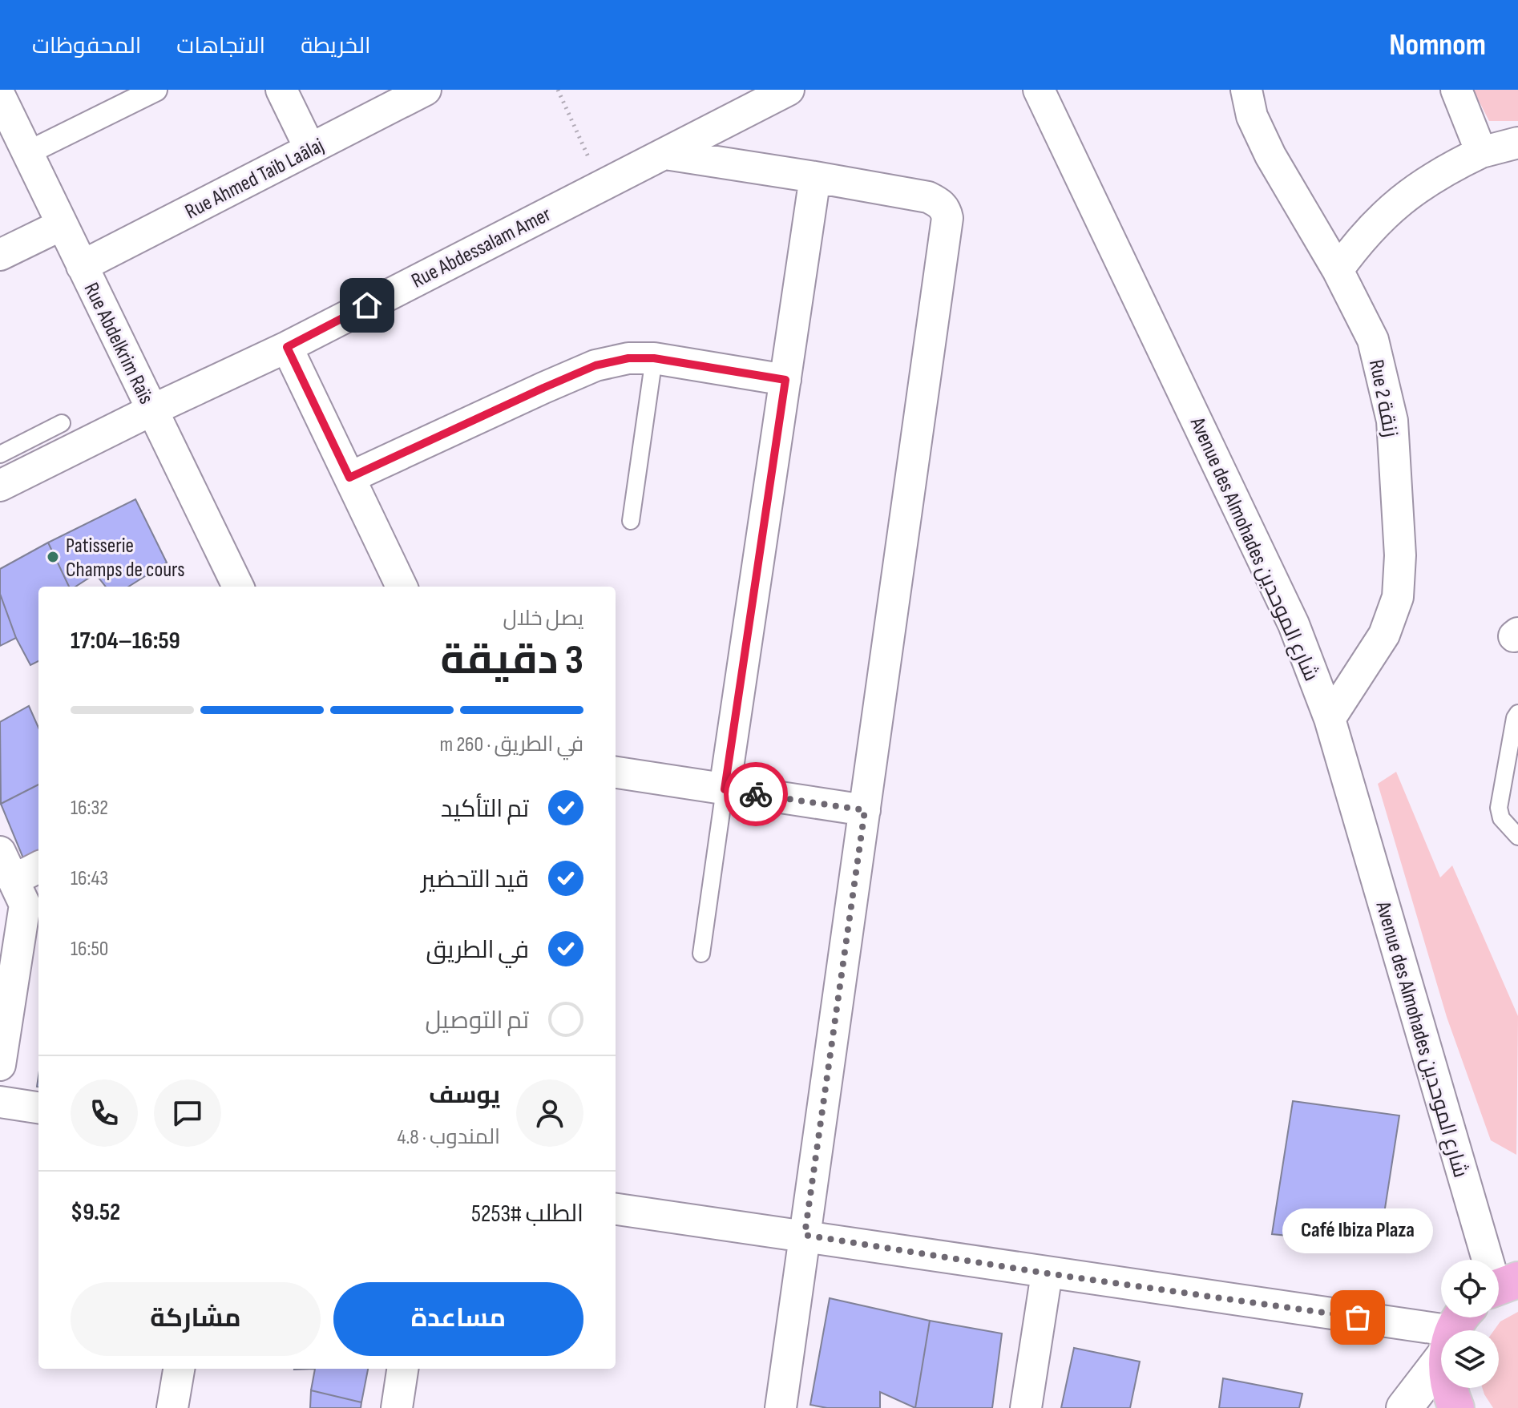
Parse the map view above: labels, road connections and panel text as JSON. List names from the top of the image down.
{
  "streets": {
    "street": [
      "Rue Ahmed Taib Laâlaj",
      "Rue Abdessalam Amer",
      "Rue Abdelkrim Raïs",
      "Rue 2 زنقة",
      "Avenue des Almohades شارع الموحدين"
    ]
  },
  "crossings": [
    ["Rue Ahmed Taib Laâlaj", "Rue Abdelkrim Raïs"],
    ["Rue Abdessalam Amer", "Rue Abdelkrim Raïs"],
    ["Rue 2 زنقة", "Avenue des Almohades شارع الموحدين"]
  ],
  "places": ["Patisserie Champs de cours", "Café Ibiza Plaza"],
  "page": {
    "header": "Nomnom",
    "nav": ["الخريطة", "الاتجاهات", "المحفوظات"],
    "heading": ["3 دقيقة", "يصل خلال", "16:59–17:04"],
    "panel": [
      "يوسف",
      "المندوب · 4.8",
      "الطلب #5253",
      "$9.52"
    ],
    "bar": "في الطريق · 260 m",
    "list": [
      ["تم التأكيد", "16:32"],
      ["قيد التحضير", "16:43"],
      ["في الطريق", "16:50"],
      "تم التوصيل"
    ],
    "bubble": "Café Ibiza Plaza",
    "buttons": ["مساعدة", "مشاركة"]
  }
}
